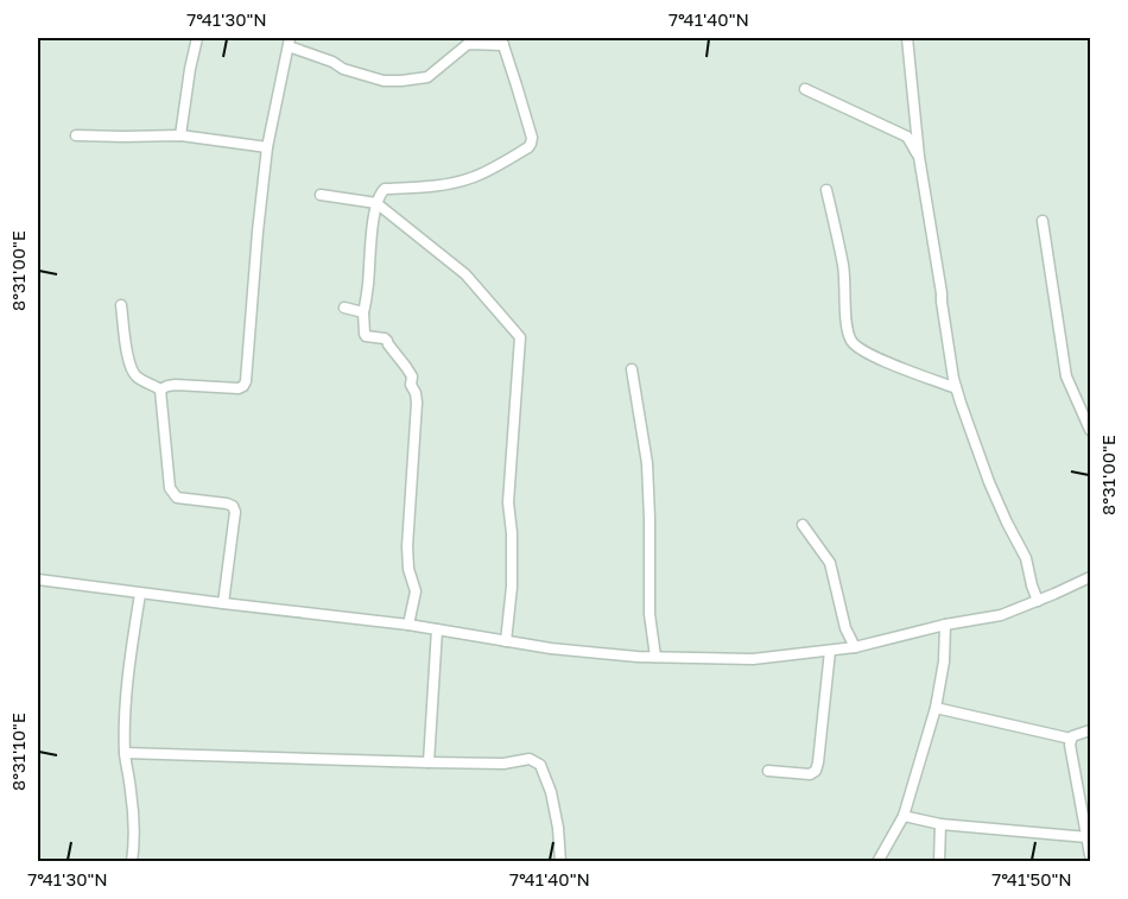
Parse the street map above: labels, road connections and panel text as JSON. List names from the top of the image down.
{
  "coordinates": [
    "7°41'30\"N",
    "7°41'40\"N",
    "8°31'00\"E",
    "8°31'10\"E",
    "7°41'50\"N"
  ]
}
